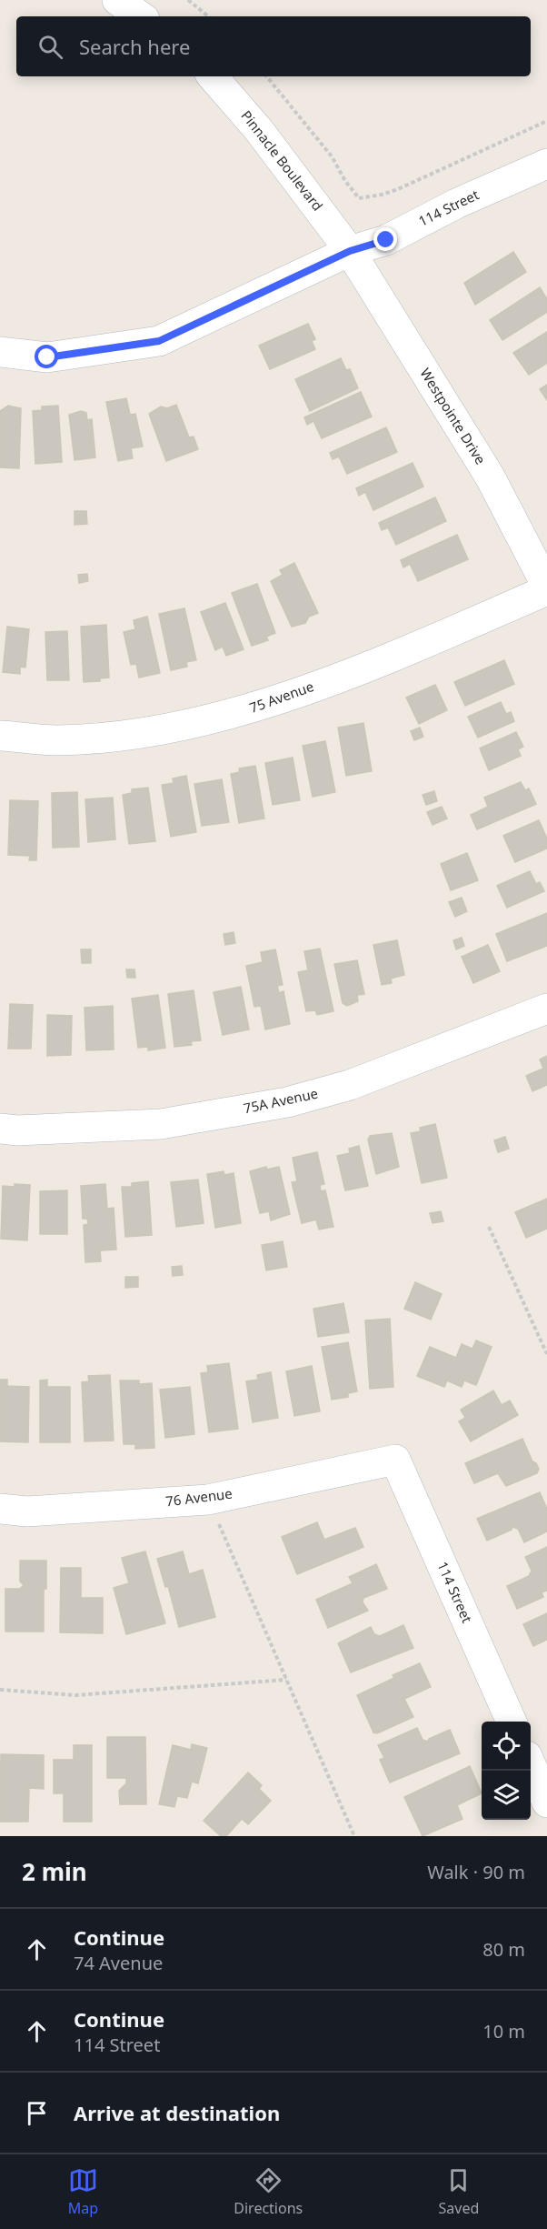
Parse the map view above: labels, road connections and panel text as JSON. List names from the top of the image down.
{
  "streets": {
    "street": [
      "Pinnacle Boulevard",
      "114 Street",
      "Westpointe Drive",
      "75 Avenue",
      "75A Avenue",
      "76 Avenue"
    ]
  },
  "crossings": [
    ["Pinnacle Boulevard", "114 Street"],
    ["Pinnacle Boulevard", "Westpointe Drive"],
    ["114 Street", "Westpointe Drive"],
    ["114 Street", "76 Avenue"]
  ],
  "page": {
    "search": "Search here",
    "heading": ["2 min", "Walk · 90 m"],
    "list": [
      ["Continue", "74 Avenue", "80 m"],
      ["Continue", "114 Street", "10 m"],
      "Arrive at destination"
    ],
    "nav": ["Map", "Directions", "Saved"]
  }
}
